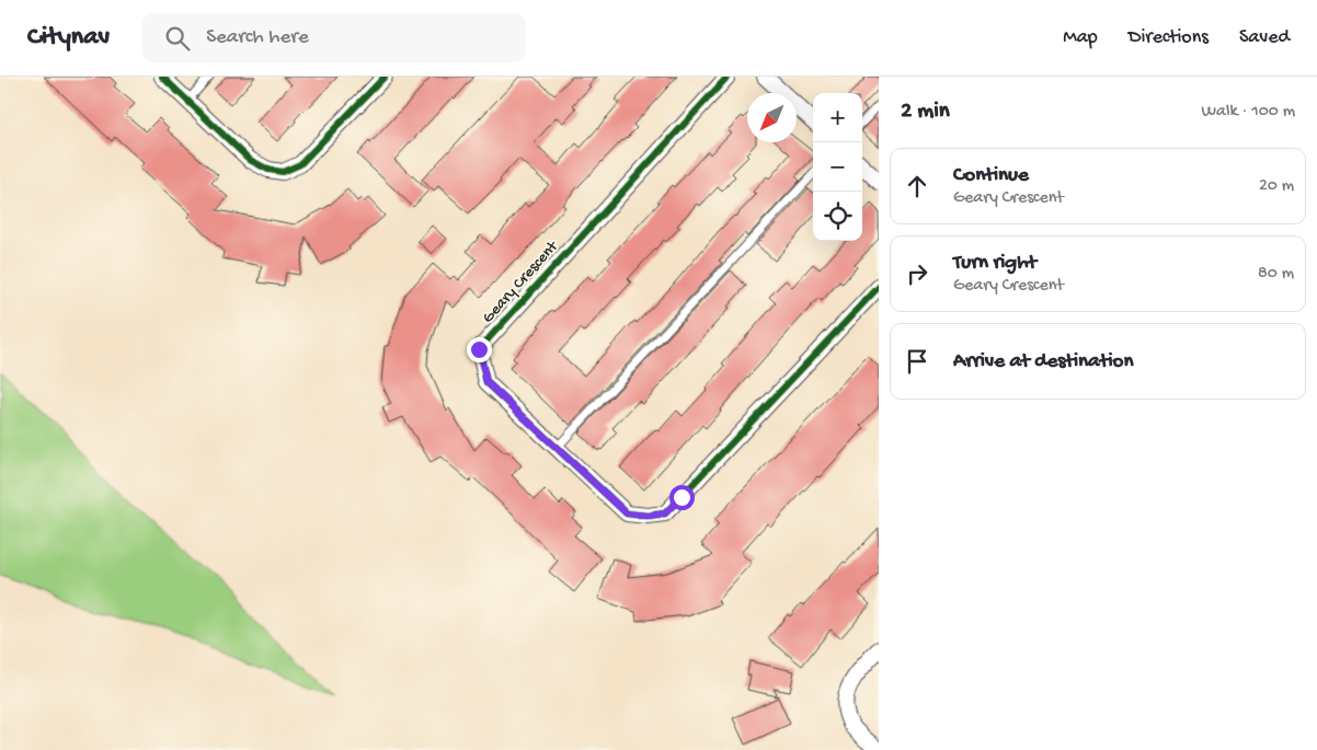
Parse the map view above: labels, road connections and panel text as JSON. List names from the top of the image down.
{
  "streets": {
    "street": ["Geary Crescent"]
  },
  "north": "bottom left",
  "page": {
    "header": "Citynav",
    "search": "Search here",
    "nav": ["Map", "Directions", "Saved"],
    "heading": ["2 min", "Walk · 100 m"],
    "map_buttons": ["+", "−"],
    "list": [
      ["Continue", "Geary Crescent", "20 m"],
      ["Turn right", "Geary Crescent", "80 m"],
      "Arrive at destination"
    ]
  }
}
